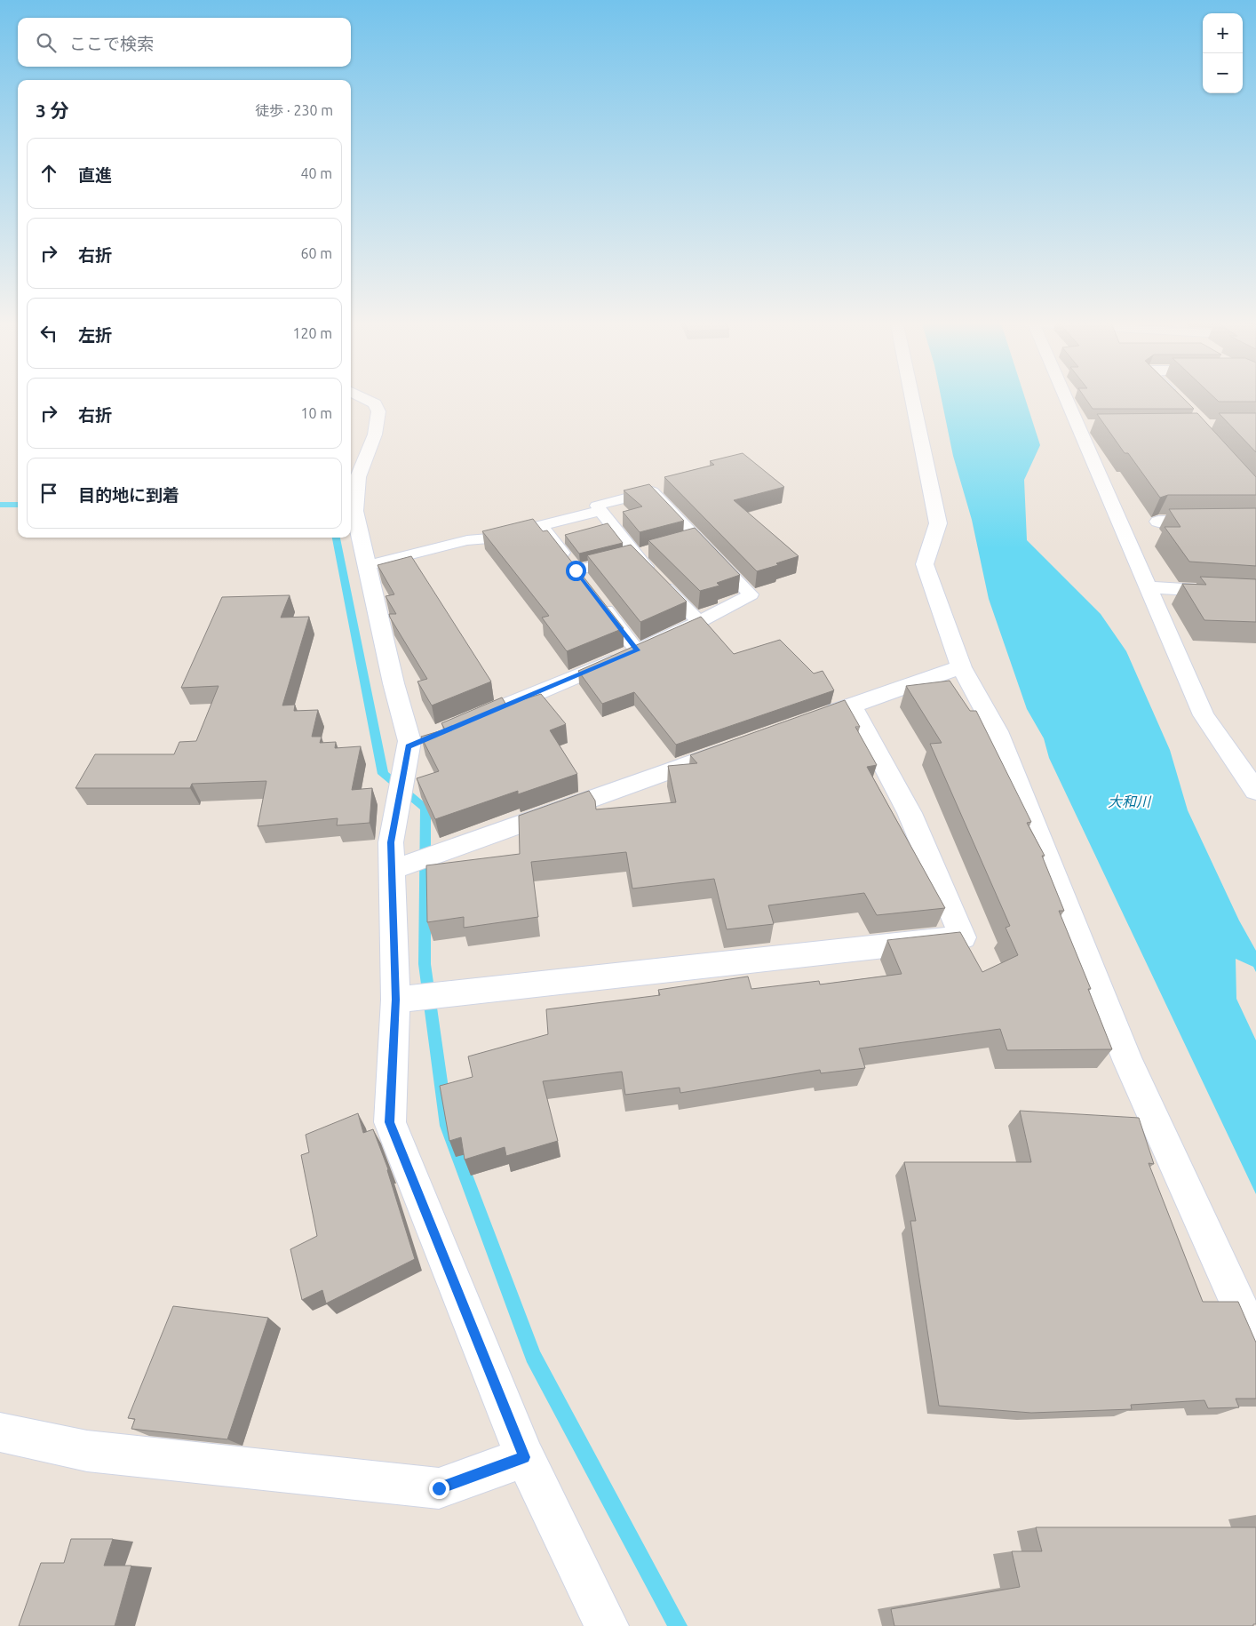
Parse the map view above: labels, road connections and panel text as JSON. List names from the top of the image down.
{
  "water": ["大和川"],
  "page": {
    "map_buttons": ["+", "−"],
    "search": "ここで検索",
    "heading": ["3 分", "徒歩 · 230 m"],
    "list": [
      ["直進", "40 m"],
      ["右折", "60 m"],
      ["左折", "120 m"],
      ["右折", "10 m"],
      "目的地に到着"
    ]
  }
}
